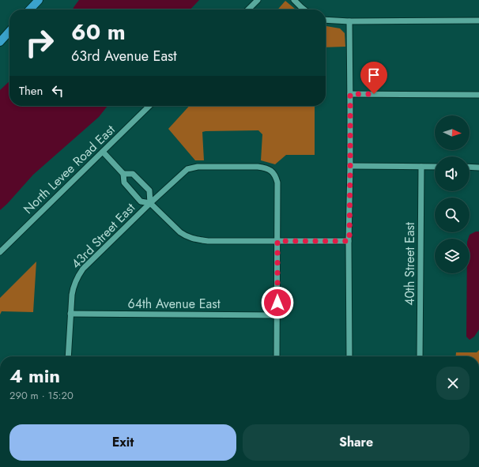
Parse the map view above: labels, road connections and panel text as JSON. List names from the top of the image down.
{
  "streets": {
    "street": [
      "North Levee Road East",
      "43rd Street East",
      "40th Street East",
      "64th Avenue East"
    ]
  },
  "crossings": [
    ["43rd Street East", "64th Avenue East"]
  ],
  "north": "right",
  "page": {
    "turn": ["60 m", "63rd Avenue East"],
    "then": "Then",
    "heading": ["4 min", "290 m · 15:20"],
    "buttons": ["Exit", "Share"]
  }
}
